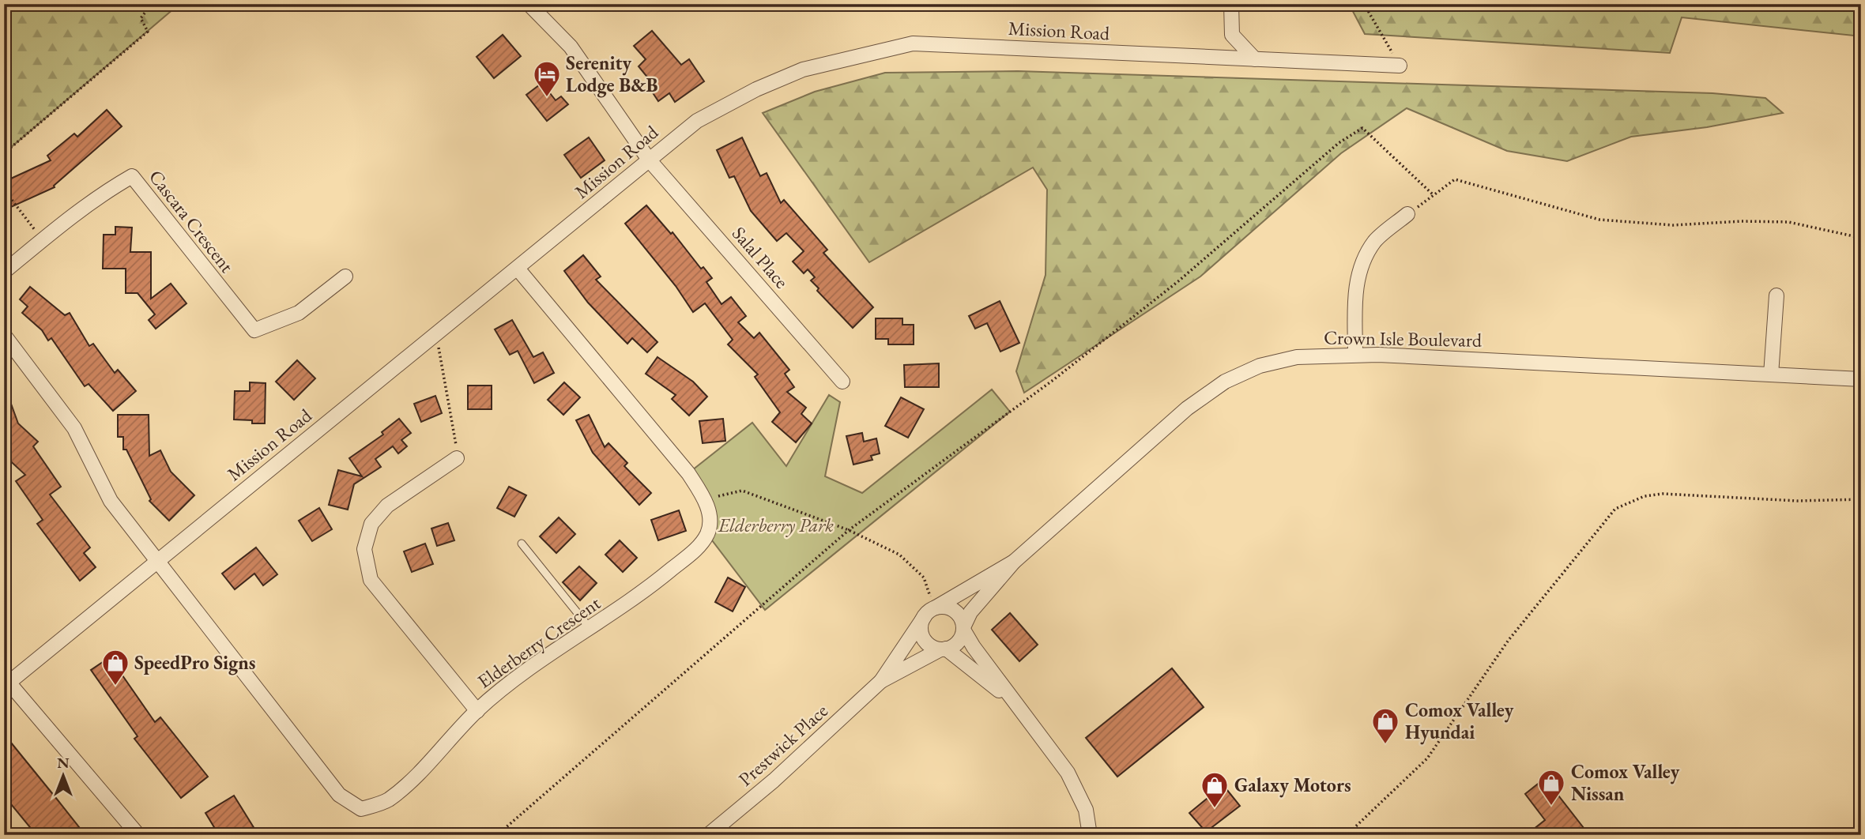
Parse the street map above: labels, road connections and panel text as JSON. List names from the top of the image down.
{
  "streets": {
    "street": [
      "Mission Road",
      "Cascara Crescent",
      "Salal Place",
      "Crown Isle Boulevard",
      "Elderberry Crescent",
      "Prestwick Place"
    ]
  },
  "crossings": [
    ["Mission Road", "Salal Place"],
    ["Mission Road", "Elderberry Crescent"],
    ["Crown Isle Boulevard", "Prestwick Place"]
  ],
  "parks": ["Elderberry Park"],
  "places": {
    "hotel": ["Serenity Lodge B&B"],
    "shop": [
      "SpeedPro Signs",
      "Comox Valley Hyundai",
      "Comox Valley Nissan",
      "Galaxy Motors"
    ]
  },
  "north": "top"
}
